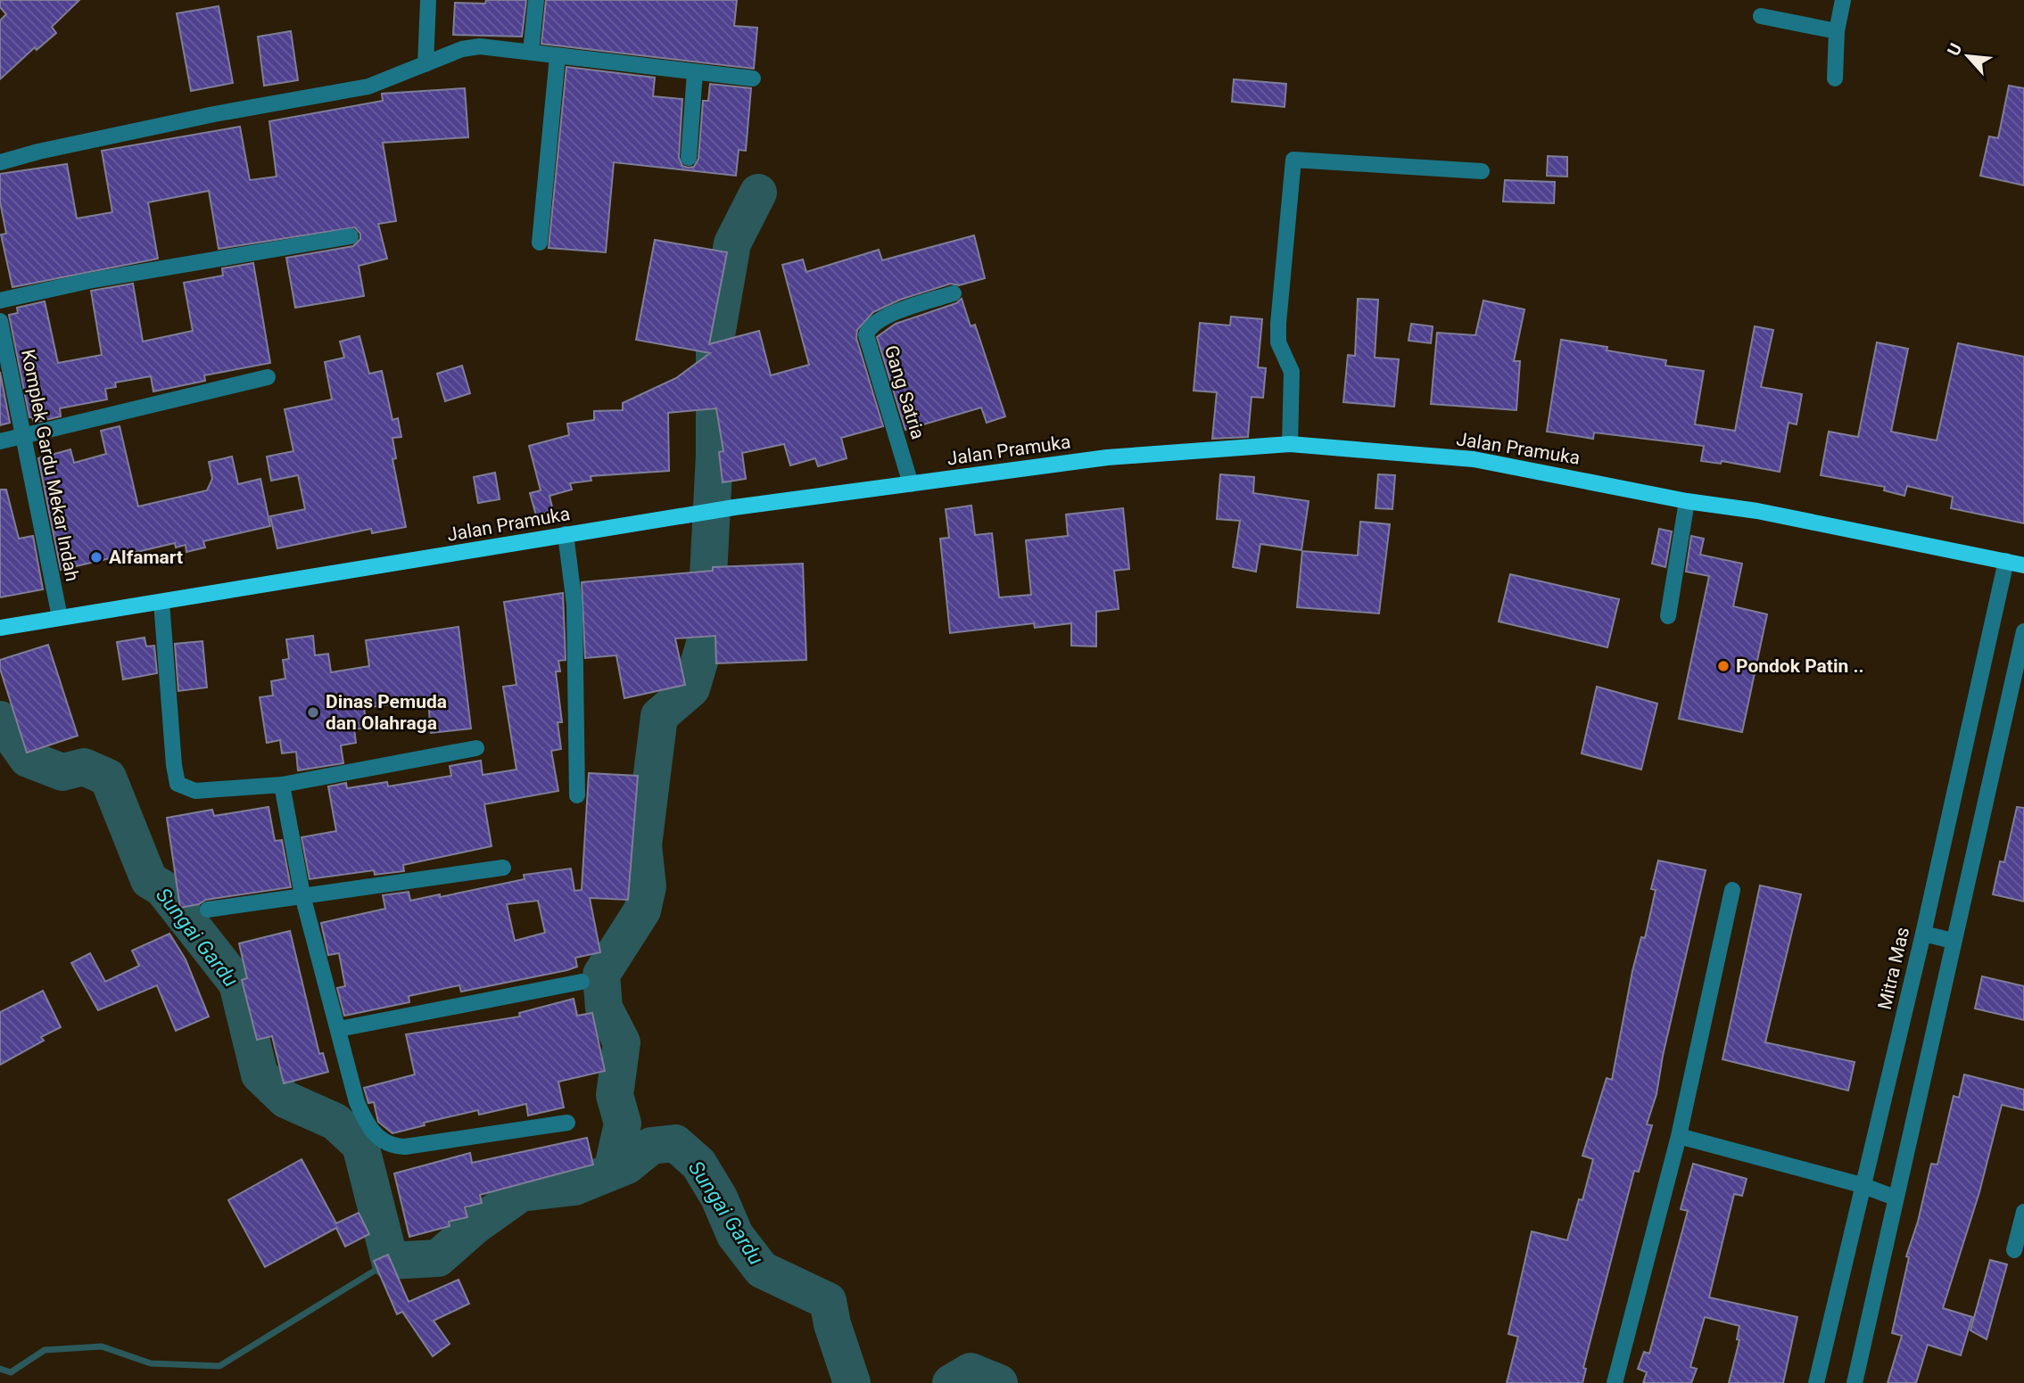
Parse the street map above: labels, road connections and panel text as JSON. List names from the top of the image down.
{
  "streets": {
    "main road": ["Jalan Pramuka"],
    "street": ["Gang Satria", "Komplek Gardu Mekar Indah", "Mitra Mas"]
  },
  "crossings": [
    ["Gang Satria", "Jalan Pramuka"],
    ["Jalan Pramuka", "Komplek Gardu Mekar Indah"],
    ["Jalan Pramuka", "Mitra Mas"]
  ],
  "water": ["Sungai Gardu"],
  "places": ["Alfamart", "Pondok Patin ..", "Dinas Pemuda dan Olahraga"],
  "north": "top left"
}
